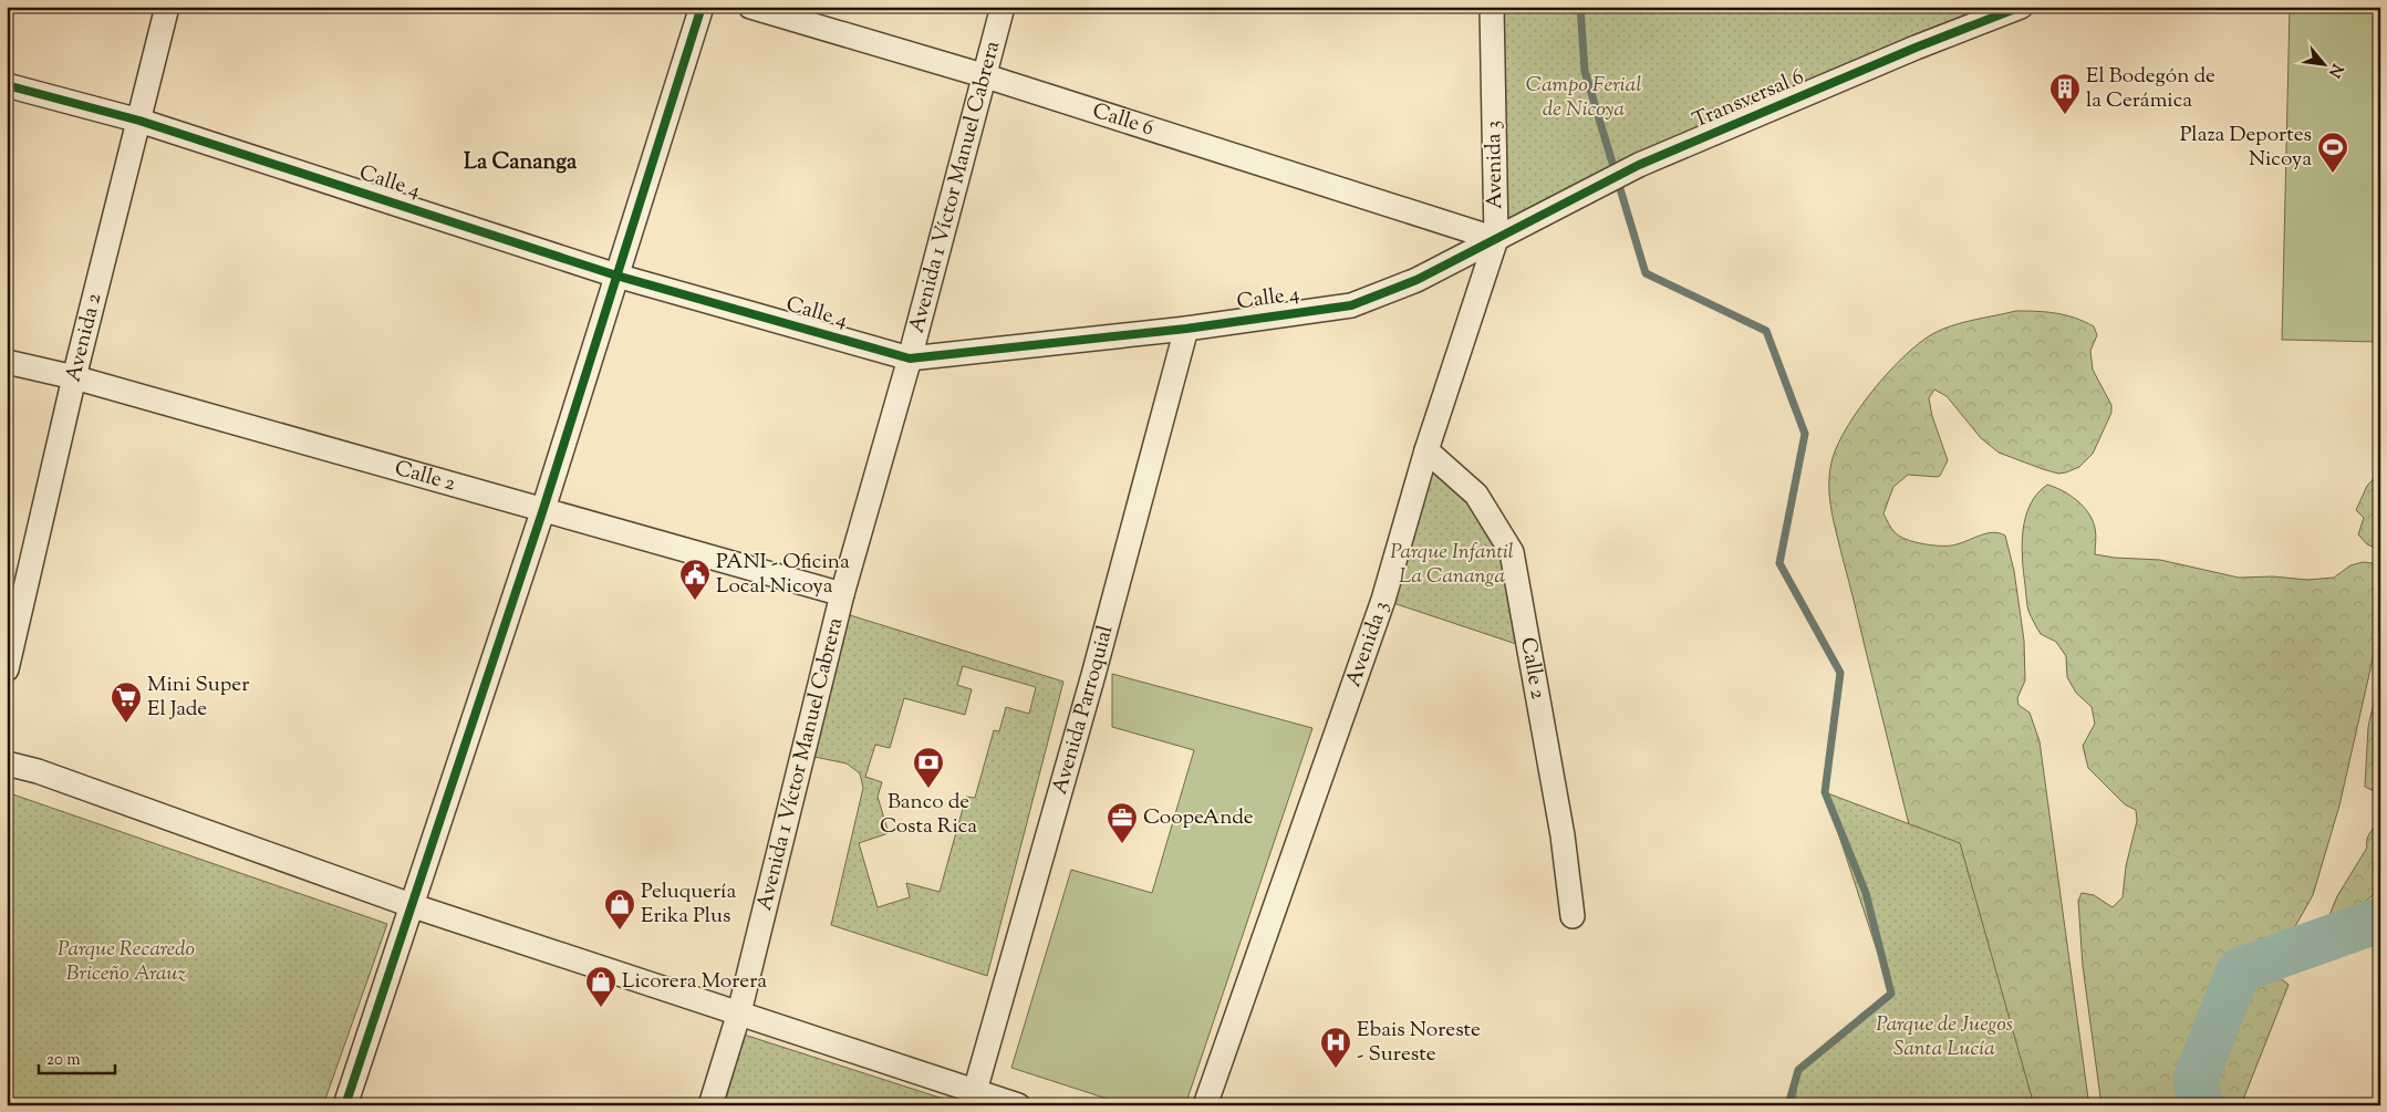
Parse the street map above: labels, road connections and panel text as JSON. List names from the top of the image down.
{
  "streets": {
    "street": [
      "Transversal 6",
      "Calle 6",
      "Avenida 3",
      "Calle 4",
      "Avenida 1 Víctor Manuel Cabrera",
      "Avenida 2",
      "Calle 2",
      "Avenida Parroquial"
    ]
  },
  "crossings": [
    ["Transversal 6", "Calle 6"],
    ["Transversal 6", "Avenida 3"],
    ["Transversal 6", "Calle 4"],
    ["Calle 6", "Avenida 3"],
    ["Calle 6", "Calle 4"],
    ["Calle 6", "Avenida 1 Víctor Manuel Cabrera"],
    ["Avenida 3", "Calle 4"],
    ["Avenida 3", "Calle 2"],
    ["Calle 4", "Avenida 1 Víctor Manuel Cabrera"],
    ["Calle 4", "Avenida 2"],
    ["Calle 4", "Avenida Parroquial"],
    ["Avenida 1 Víctor Manuel Cabrera", "Calle 2"],
    ["Avenida 2", "Calle 2"]
  ],
  "districts": ["La Cananga"],
  "parks": [
    "Campo Ferial de Nicoya",
    "Parque Infantil La Cananga",
    "Parque Recaredo Briceño Arauz",
    "Parque de Juegos Santa Lucía"
  ],
  "places": {
    "building": ["El Bodegón de la Cerámica"],
    "sports": ["Plaza Deportes Nicoya"],
    "public building": ["PANI - Oficina Local Nicoya"],
    "supermarket": ["Mini Super El Jade"],
    "bank": ["Banco de Costa Rica"],
    "office": ["CoopeAnde"],
    "shop": ["Peluquería Erika Plus", "Licorera Morera"],
    "hospital": ["Ebais Noreste - Sureste"]
  },
  "scale_bar": "20 m",
  "north": "bottom right"
}
